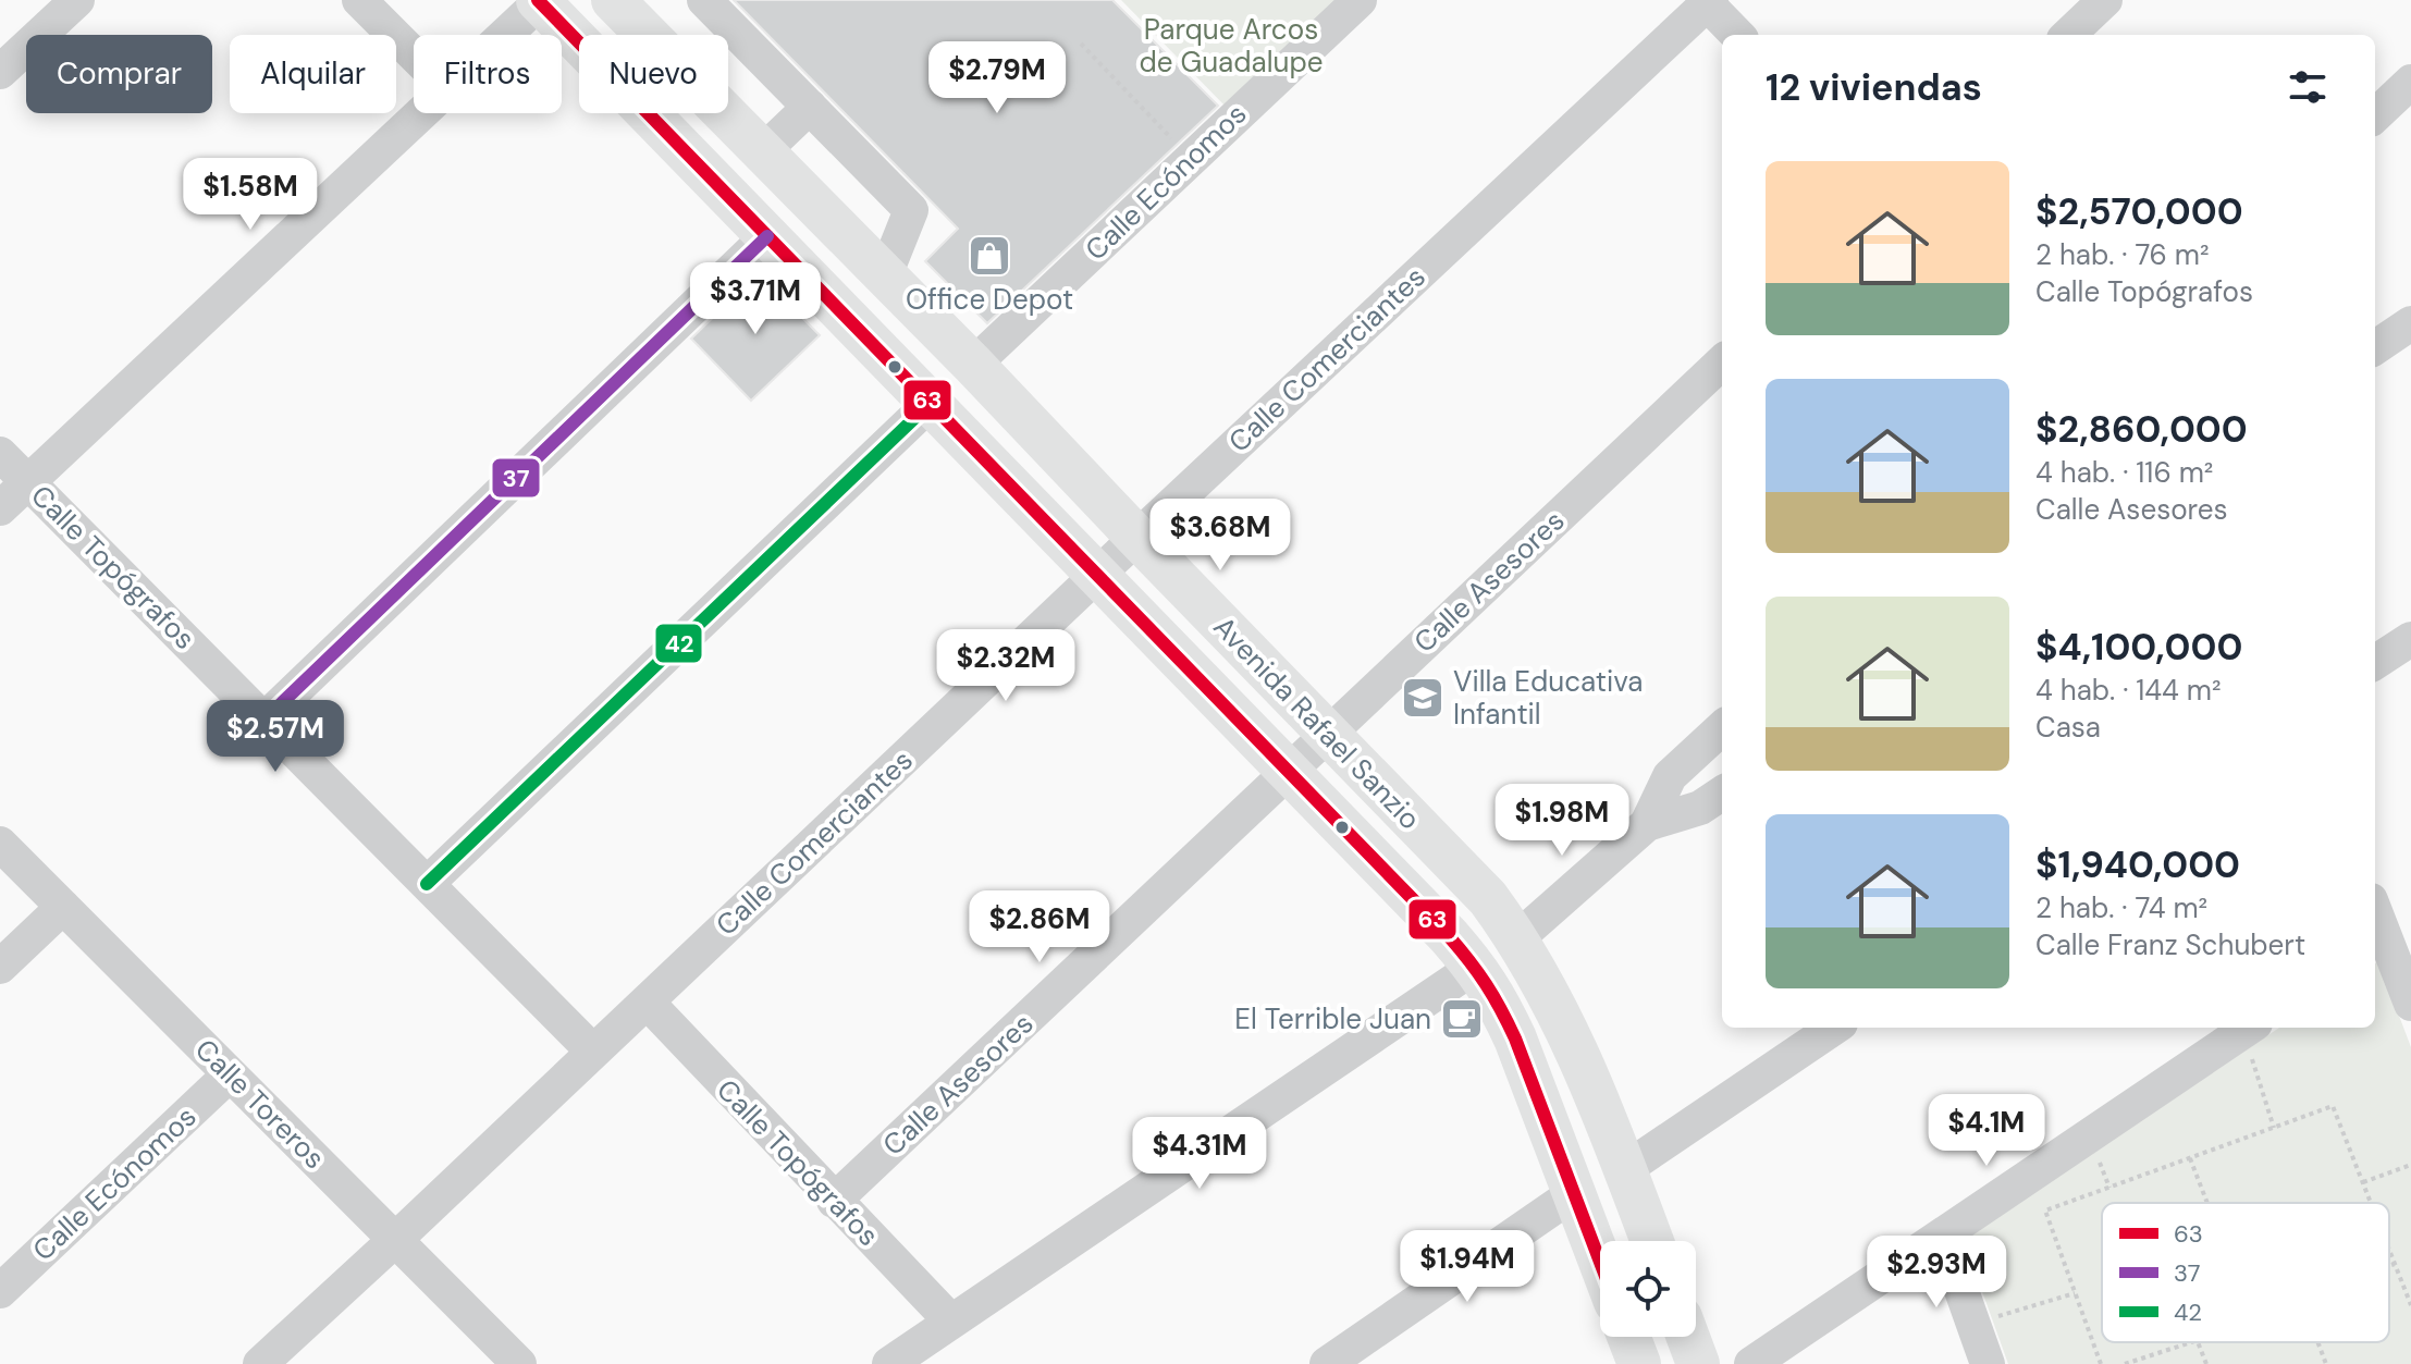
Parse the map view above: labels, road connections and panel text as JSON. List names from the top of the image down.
{
  "streets": {
    "main road": ["Avenida Rafael Sanzio"],
    "street": [
      "Calle Ecónomos",
      "Calle Comerciantes",
      "Calle Topógrafos",
      "Calle Asesores",
      "Calle Toreros"
    ]
  },
  "crossings": [
    ["Calle Ecónomos", "Avenida Rafael Sanzio"],
    ["Calle Ecónomos", "Calle Toreros"],
    ["Calle Comerciantes", "Calle Topógrafos"],
    ["Calle Comerciantes", "Avenida Rafael Sanzio"],
    ["Calle Comerciantes", "Calle Toreros"],
    ["Calle Topógrafos", "Calle Asesores"],
    ["Calle Asesores", "Avenida Rafael Sanzio"]
  ],
  "parks": ["Parque Arcos de Guadalupe"],
  "places": {
    "shop": ["Office Depot"],
    "school or university": ["Villa Educativa Infantil"],
    "cafe": ["El Terrible Juan"]
  },
  "lines": ["transit line 63", "transit line 37", "transit line 42"],
  "legend": ["63", "37", "42"],
  "page": {
    "chip": [
      "Comprar",
      "Alquilar",
      "Filtros",
      "Nuevo"
    ],
    "heading": "12 viviendas",
    "price": [
      "$2.79M",
      "$1.58M",
      "$3.71M",
      "$3.68M",
      "$2.32M",
      "$2.57M",
      "$1.98M",
      "$2.86M",
      "$4.1M",
      "$4.31M",
      "$1.94M",
      "$2.93M"
    ],
    "list": [
      {
        "name": "$2,570,000",
        "note": "2 hab. · 76 m² · Calle Topógrafos"
      },
      {
        "name": "$2,860,000",
        "note": "4 hab. · 116 m² · Calle Asesores"
      },
      {
        "name": "$4,100,000",
        "note": "4 hab. · 144 m² · Casa"
      },
      {
        "name": "$1,940,000",
        "note": "2 hab. · 74 m² · Calle Franz Schubert"
      }
    ]
  }
}
